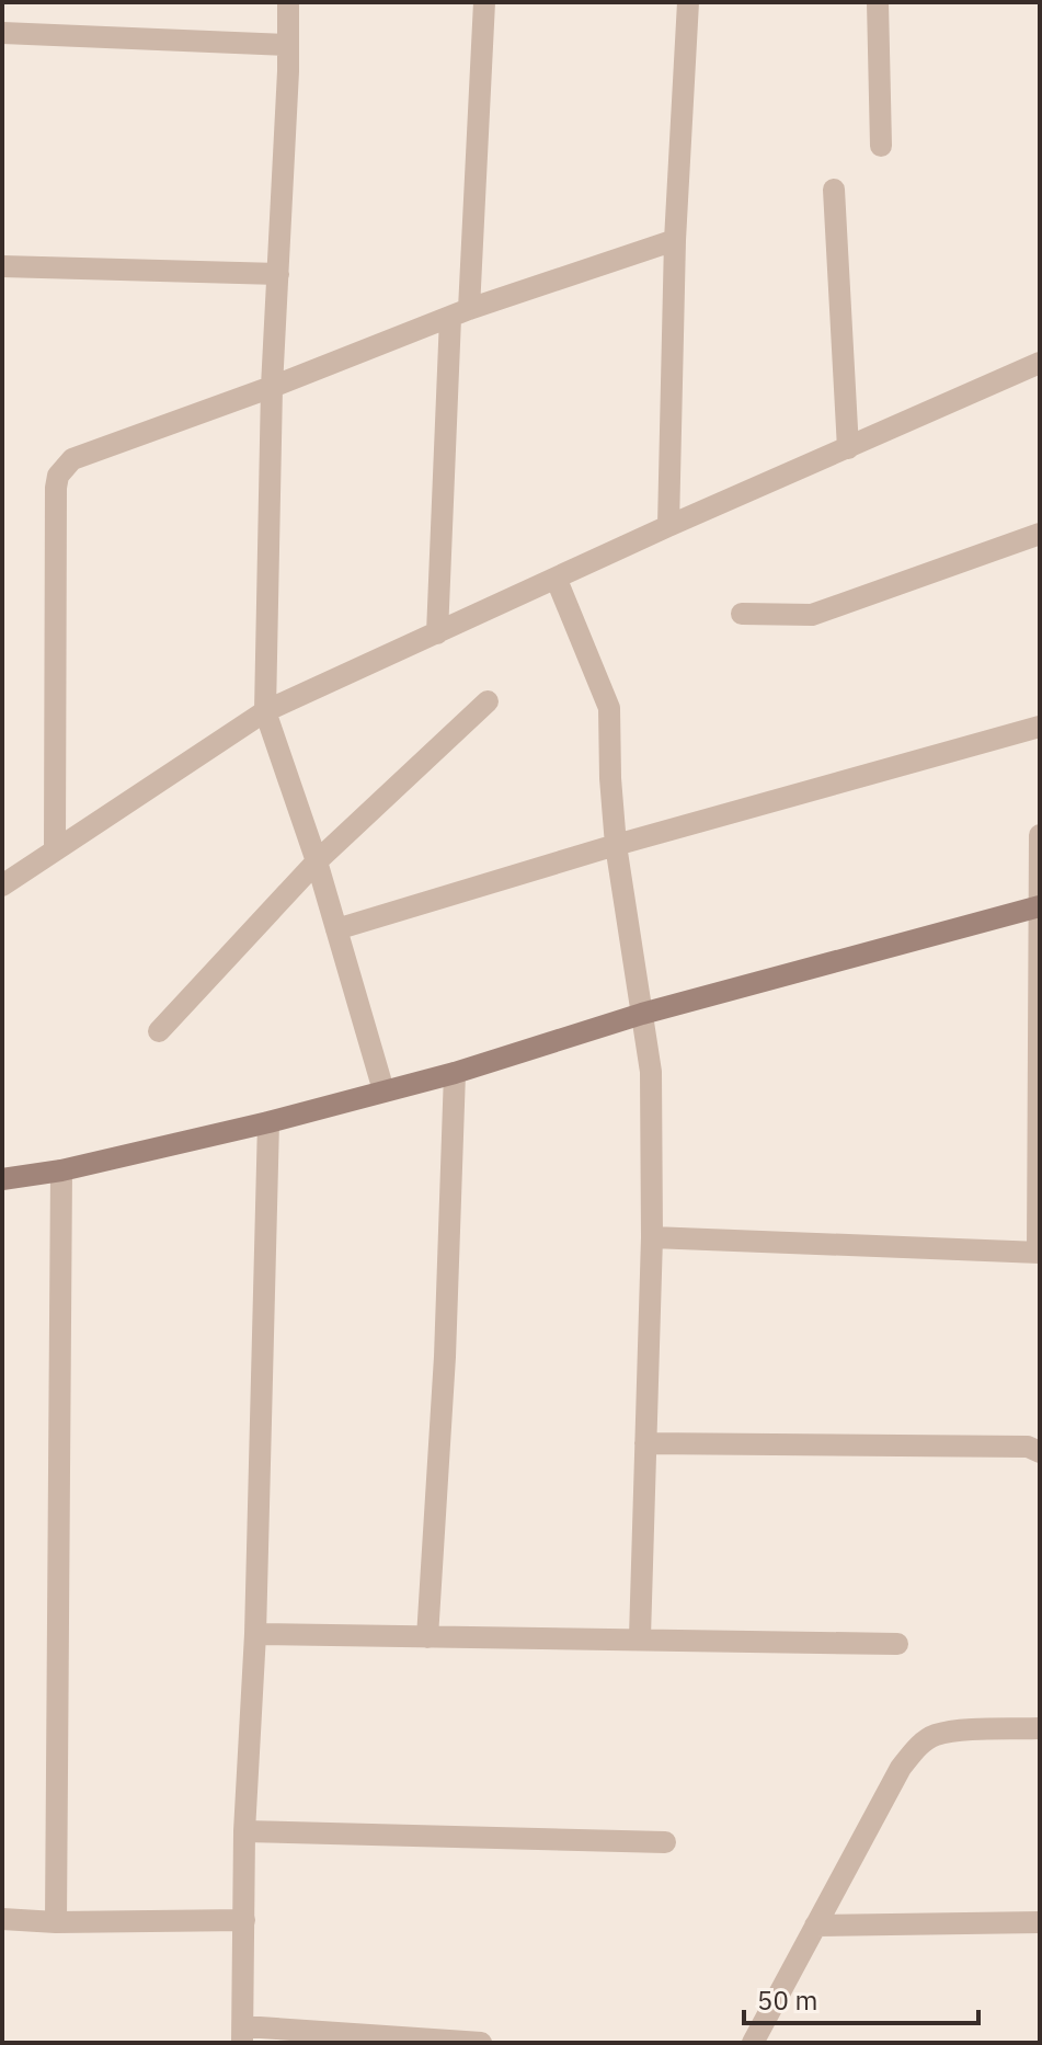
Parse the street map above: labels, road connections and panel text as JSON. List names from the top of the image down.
{
  "scale_bar": "50 m"
}
